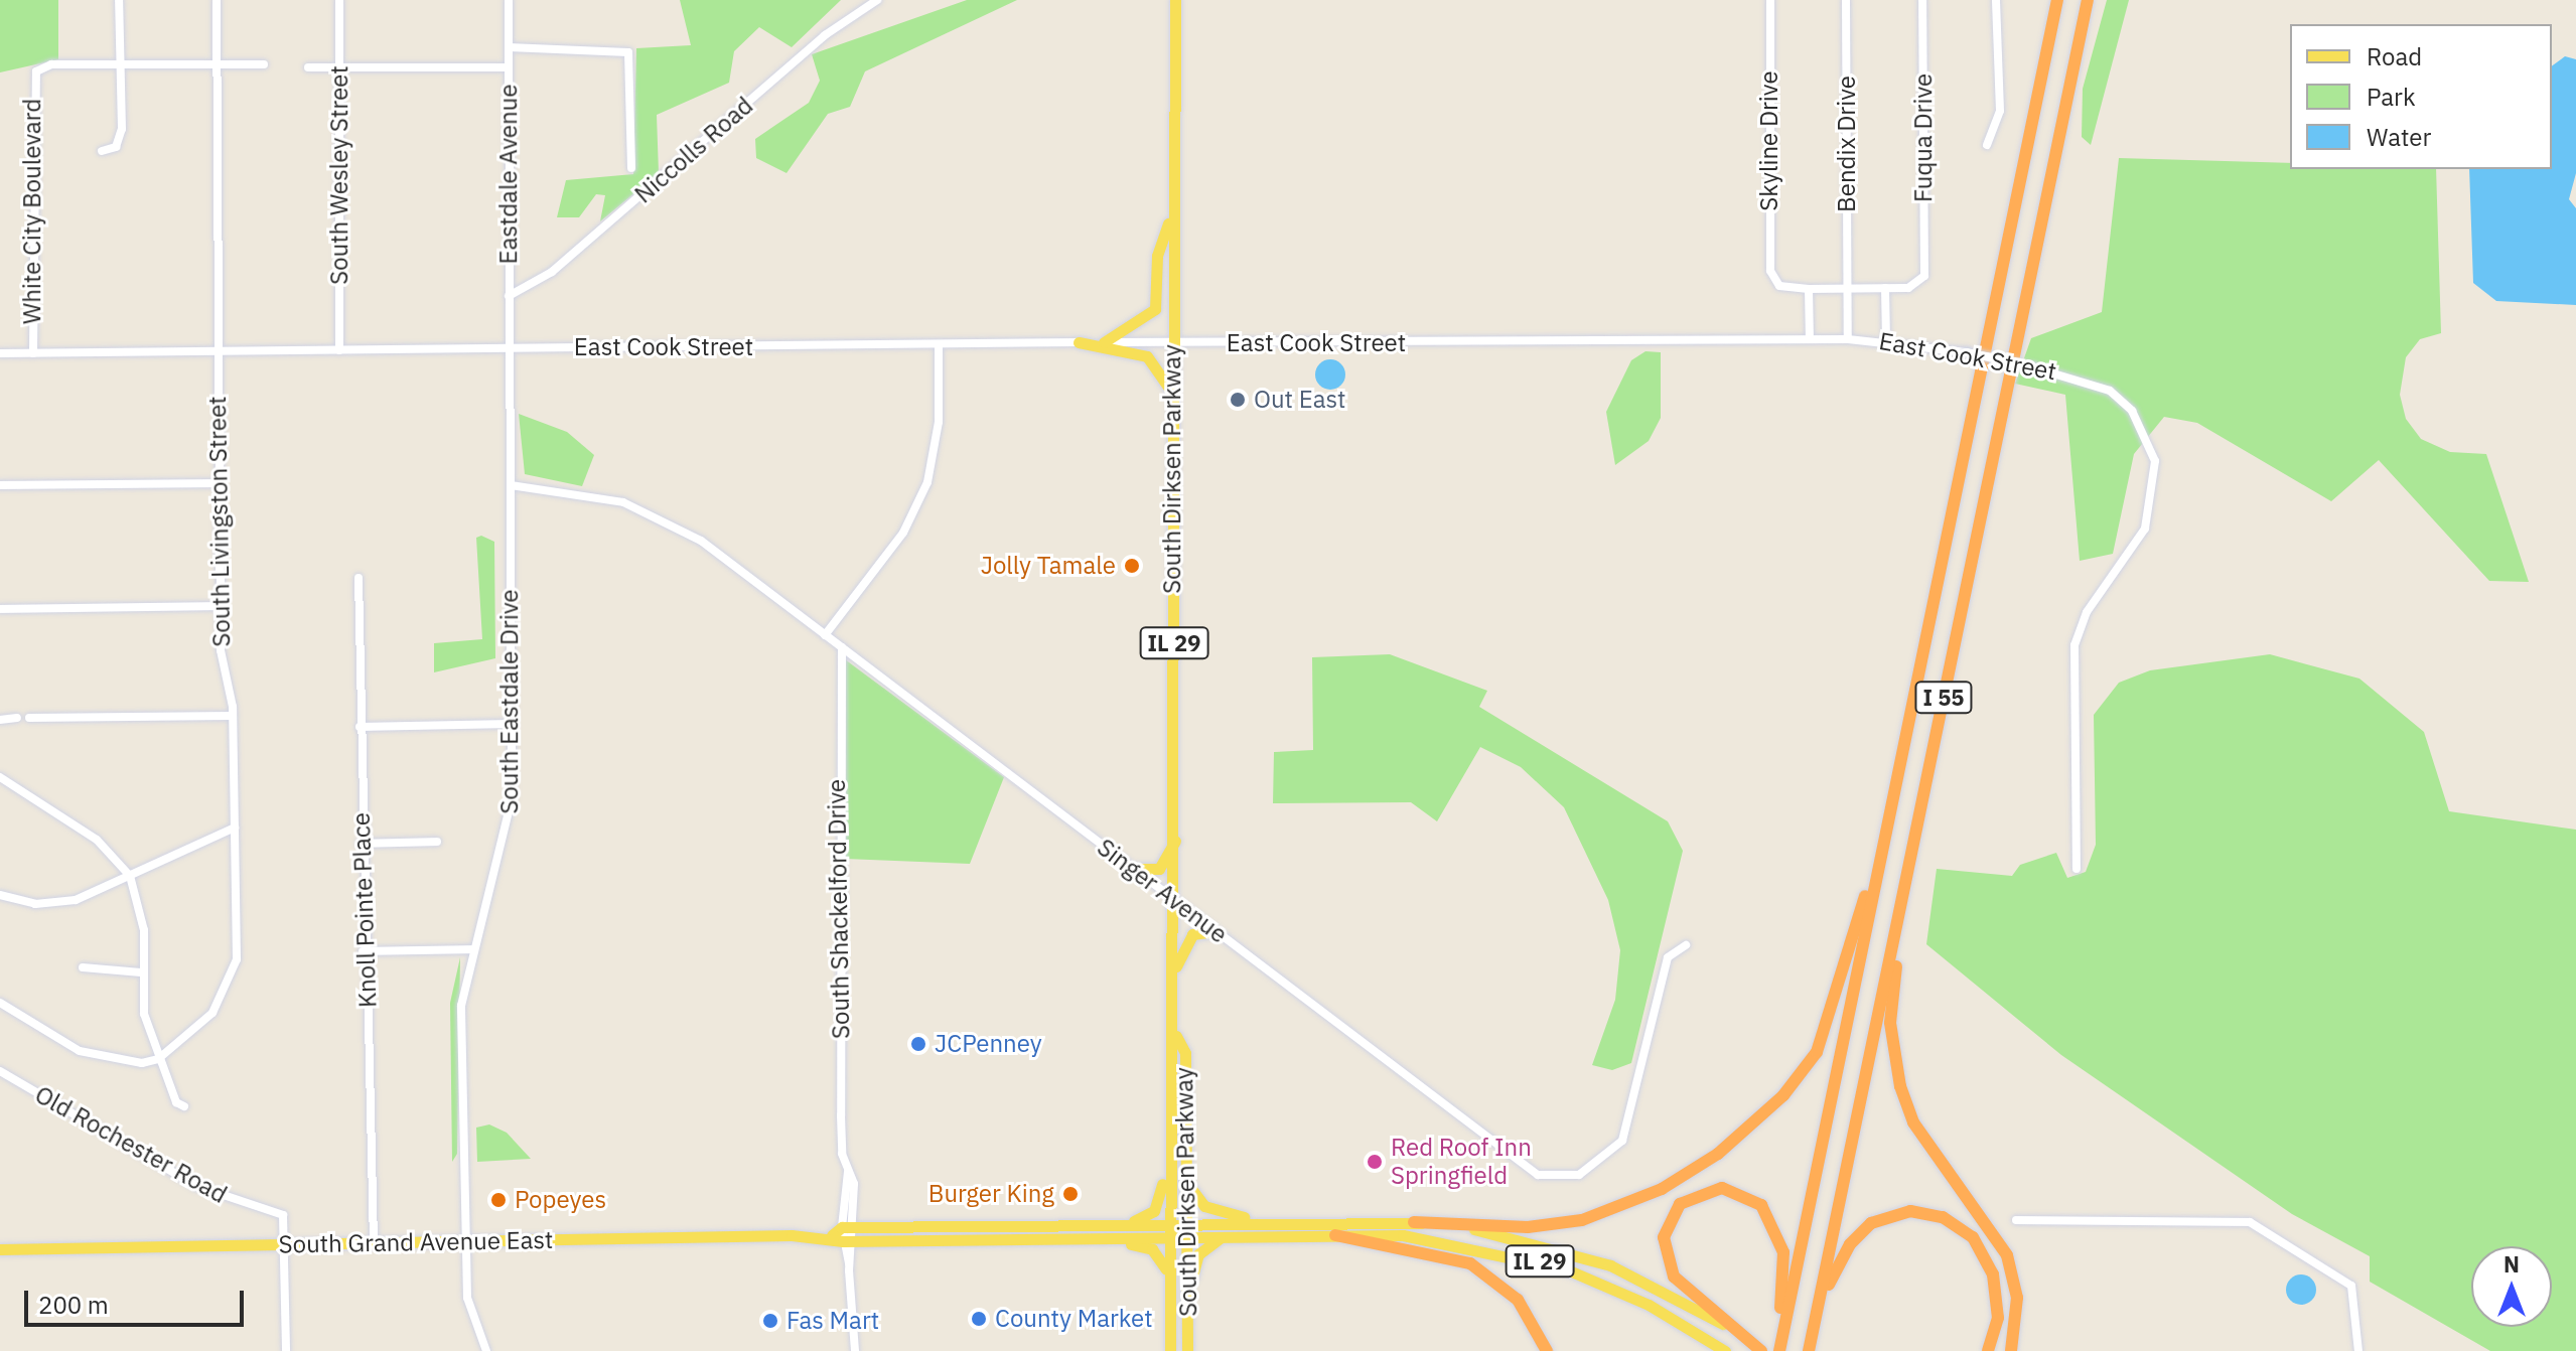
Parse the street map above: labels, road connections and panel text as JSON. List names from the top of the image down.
{
  "streets": {
    "highway": ["IL 29", "I 55"],
    "main road": ["South Dirksen Parkway", "South Grand Avenue East"],
    "street": [
      "Fuqua Drive",
      "Skyline Drive",
      "Bendix Drive",
      "Niccolls Road",
      "Eastdale Avenue",
      "South Wesley Street",
      "White City Boulevard",
      "East Cook Street",
      "South Livingston Street",
      "South Eastdale Drive",
      "Singer Avenue",
      "South Shackelford Drive",
      "Knoll Pointe Place",
      "Old Rochester Road"
    ]
  },
  "crossings": [
    ["Bendix Drive", "East Cook Street"],
    ["Niccolls Road", "Eastdale Avenue"],
    ["Eastdale Avenue", "East Cook Street"],
    ["Eastdale Avenue", "South Eastdale Drive"],
    ["South Wesley Street", "East Cook Street"],
    ["White City Boulevard", "East Cook Street"],
    ["East Cook Street", "South Dirksen Parkway"],
    ["East Cook Street", "South Livingston Street"],
    ["East Cook Street", "South Eastdale Drive"],
    ["South Dirksen Parkway", "IL 29"],
    ["South Dirksen Parkway", "Singer Avenue"],
    ["South Dirksen Parkway", "South Grand Avenue East"],
    ["IL 29", "South Grand Avenue East"],
    ["South Eastdale Drive", "Singer Avenue"],
    ["South Eastdale Drive", "South Grand Avenue East"],
    ["Singer Avenue", "South Shackelford Drive"],
    ["South Shackelford Drive", "South Grand Avenue East"],
    ["Knoll Pointe Place", "South Grand Avenue East"],
    ["Old Rochester Road", "South Grand Avenue East"]
  ],
  "places": [
    "Out East",
    "Jolly Tamale",
    "JCPenney",
    "Red Roof Inn Springfield",
    "Burger King",
    "Popeyes",
    "County Market",
    "Fas Mart"
  ],
  "legend": ["Road", "Park", "Water"],
  "scale_bar": "200 m",
  "north": "top"
}
